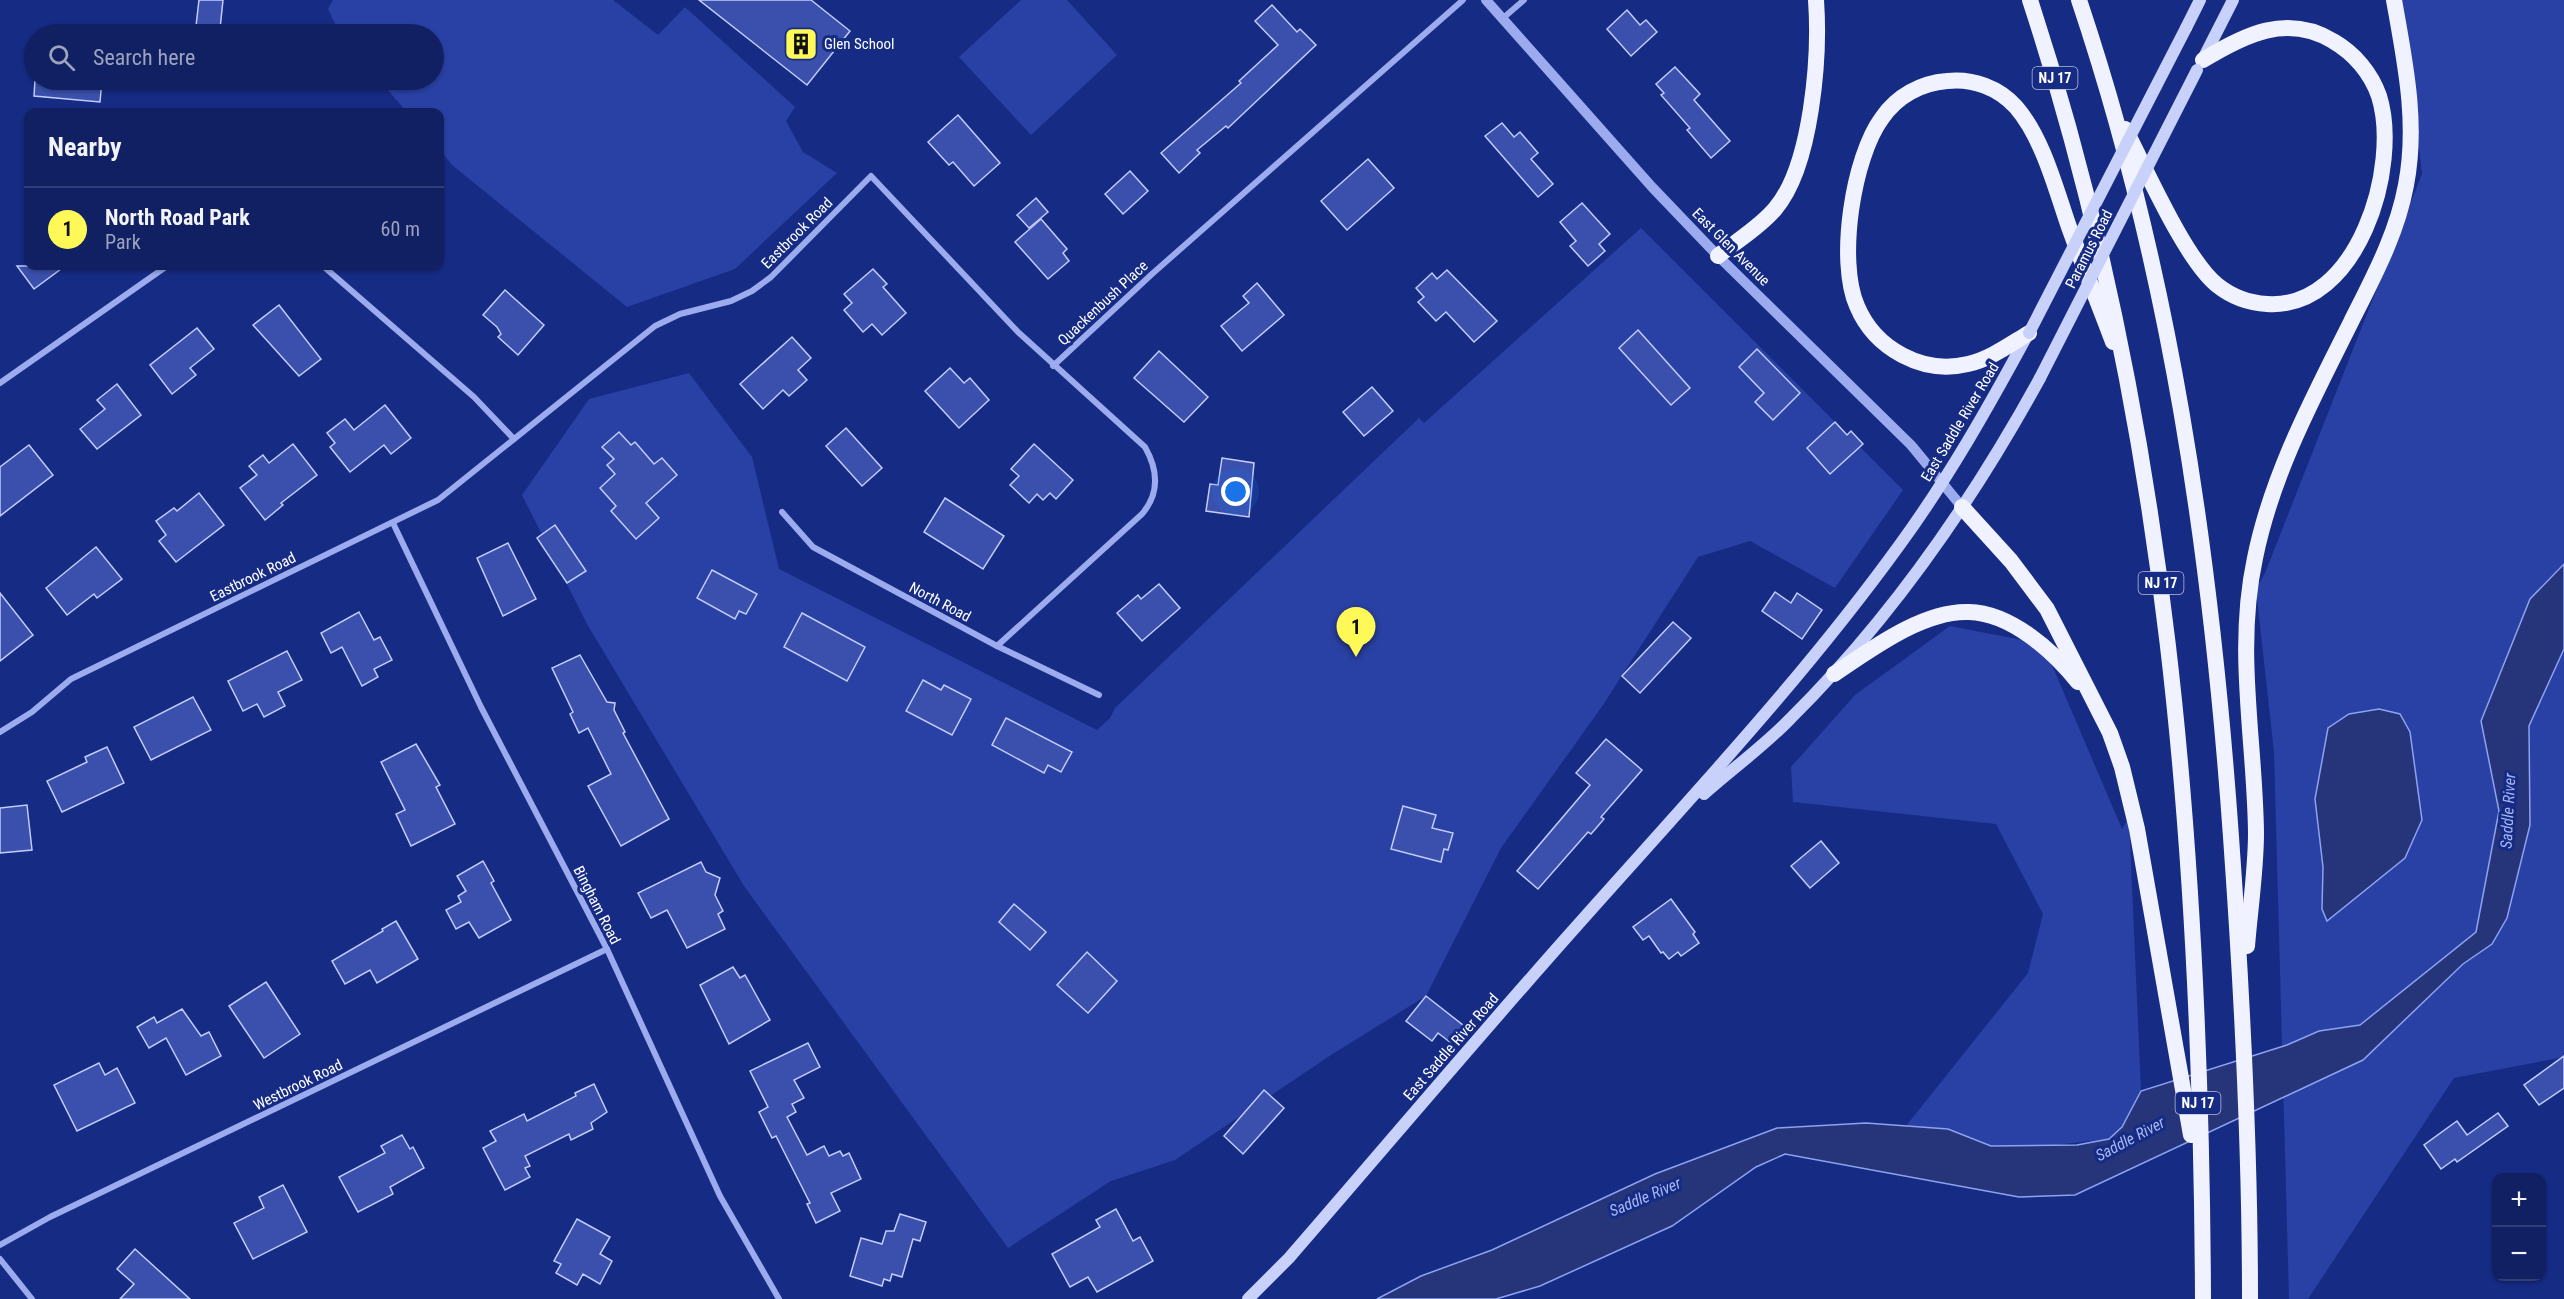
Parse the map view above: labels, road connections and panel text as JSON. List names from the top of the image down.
{
  "streets": {
    "highway": ["NJ 17"],
    "main road": ["Paramus Road", "East Saddle River Road"],
    "street": [
      "Eastbrook Road",
      "East Glen Avenue",
      "Quackenbush Place",
      "North Road",
      "Bingham Road",
      "Westbrook Road"
    ]
  },
  "crossings": [
    ["Eastbrook Road", "Quackenbush Place"],
    ["Eastbrook Road", "Bingham Road"],
    ["East Glen Avenue", "Paramus Road"],
    ["East Glen Avenue", "East Saddle River Road"],
    ["Paramus Road", "East Saddle River Road"],
    ["Quackenbush Place", "North Road"],
    ["Bingham Road", "Westbrook Road"]
  ],
  "water": ["Saddle River"],
  "places": {
    "building": ["Glen School"]
  },
  "page": {
    "search": "Search here",
    "heading": "Nearby",
    "list": [
      {
        "mark": "1",
        "name": "North Road Park",
        "note": "Park",
        "value": "60 m"
      }
    ],
    "pins": "1",
    "map_buttons": ["+", "−"]
  }
}
